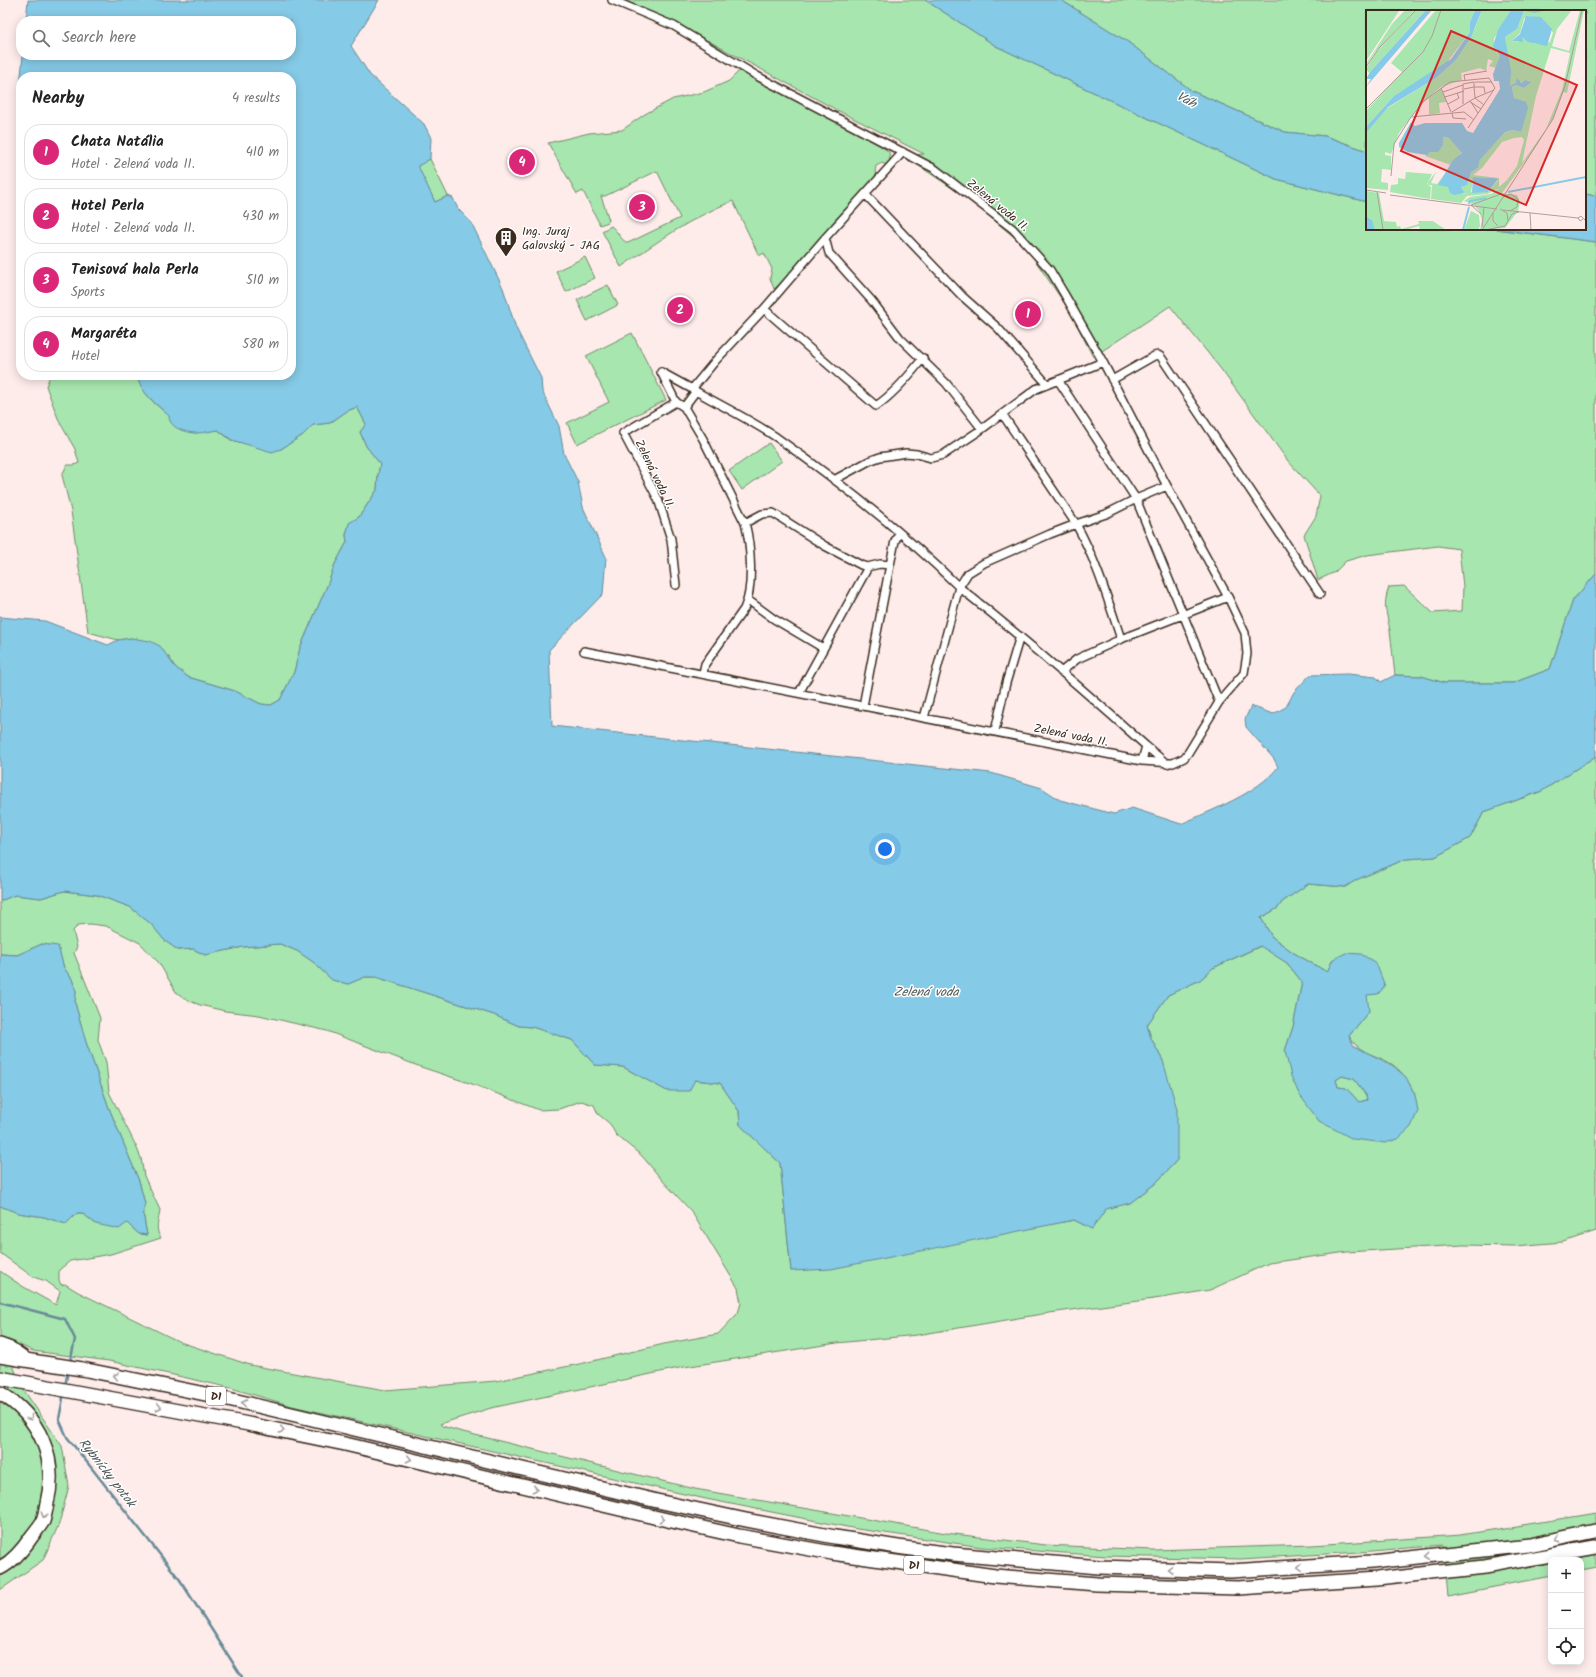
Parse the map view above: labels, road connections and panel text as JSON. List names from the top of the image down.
{
  "streets": {
    "highway": ["D1"],
    "street": ["Zelená voda II."]
  },
  "water": ["Váh", "Zelená voda", "Rybnícky potok"],
  "places": {
    "building": ["Ing. Juraj Galovský - JAG"]
  },
  "page": {
    "search": "Search here",
    "heading": ["Nearby", "4 results"],
    "list": [
      {
        "mark": "1",
        "name": "Chata Natália",
        "note": "Hotel · Zelená voda II.",
        "value": "410 m"
      },
      {
        "mark": "2",
        "name": "Hotel Perla",
        "note": "Hotel · Zelená voda II.",
        "value": "430 m"
      },
      {
        "mark": "3",
        "name": "Tenisová hala Perla",
        "note": "Sports",
        "value": "510 m"
      },
      {
        "mark": "4",
        "name": "Margaréta",
        "note": "Hotel",
        "value": "580 m"
      }
    ],
    "pins": [
      "4",
      "3",
      "2",
      "1"
    ],
    "map_buttons": ["+", "−"]
  }
}
